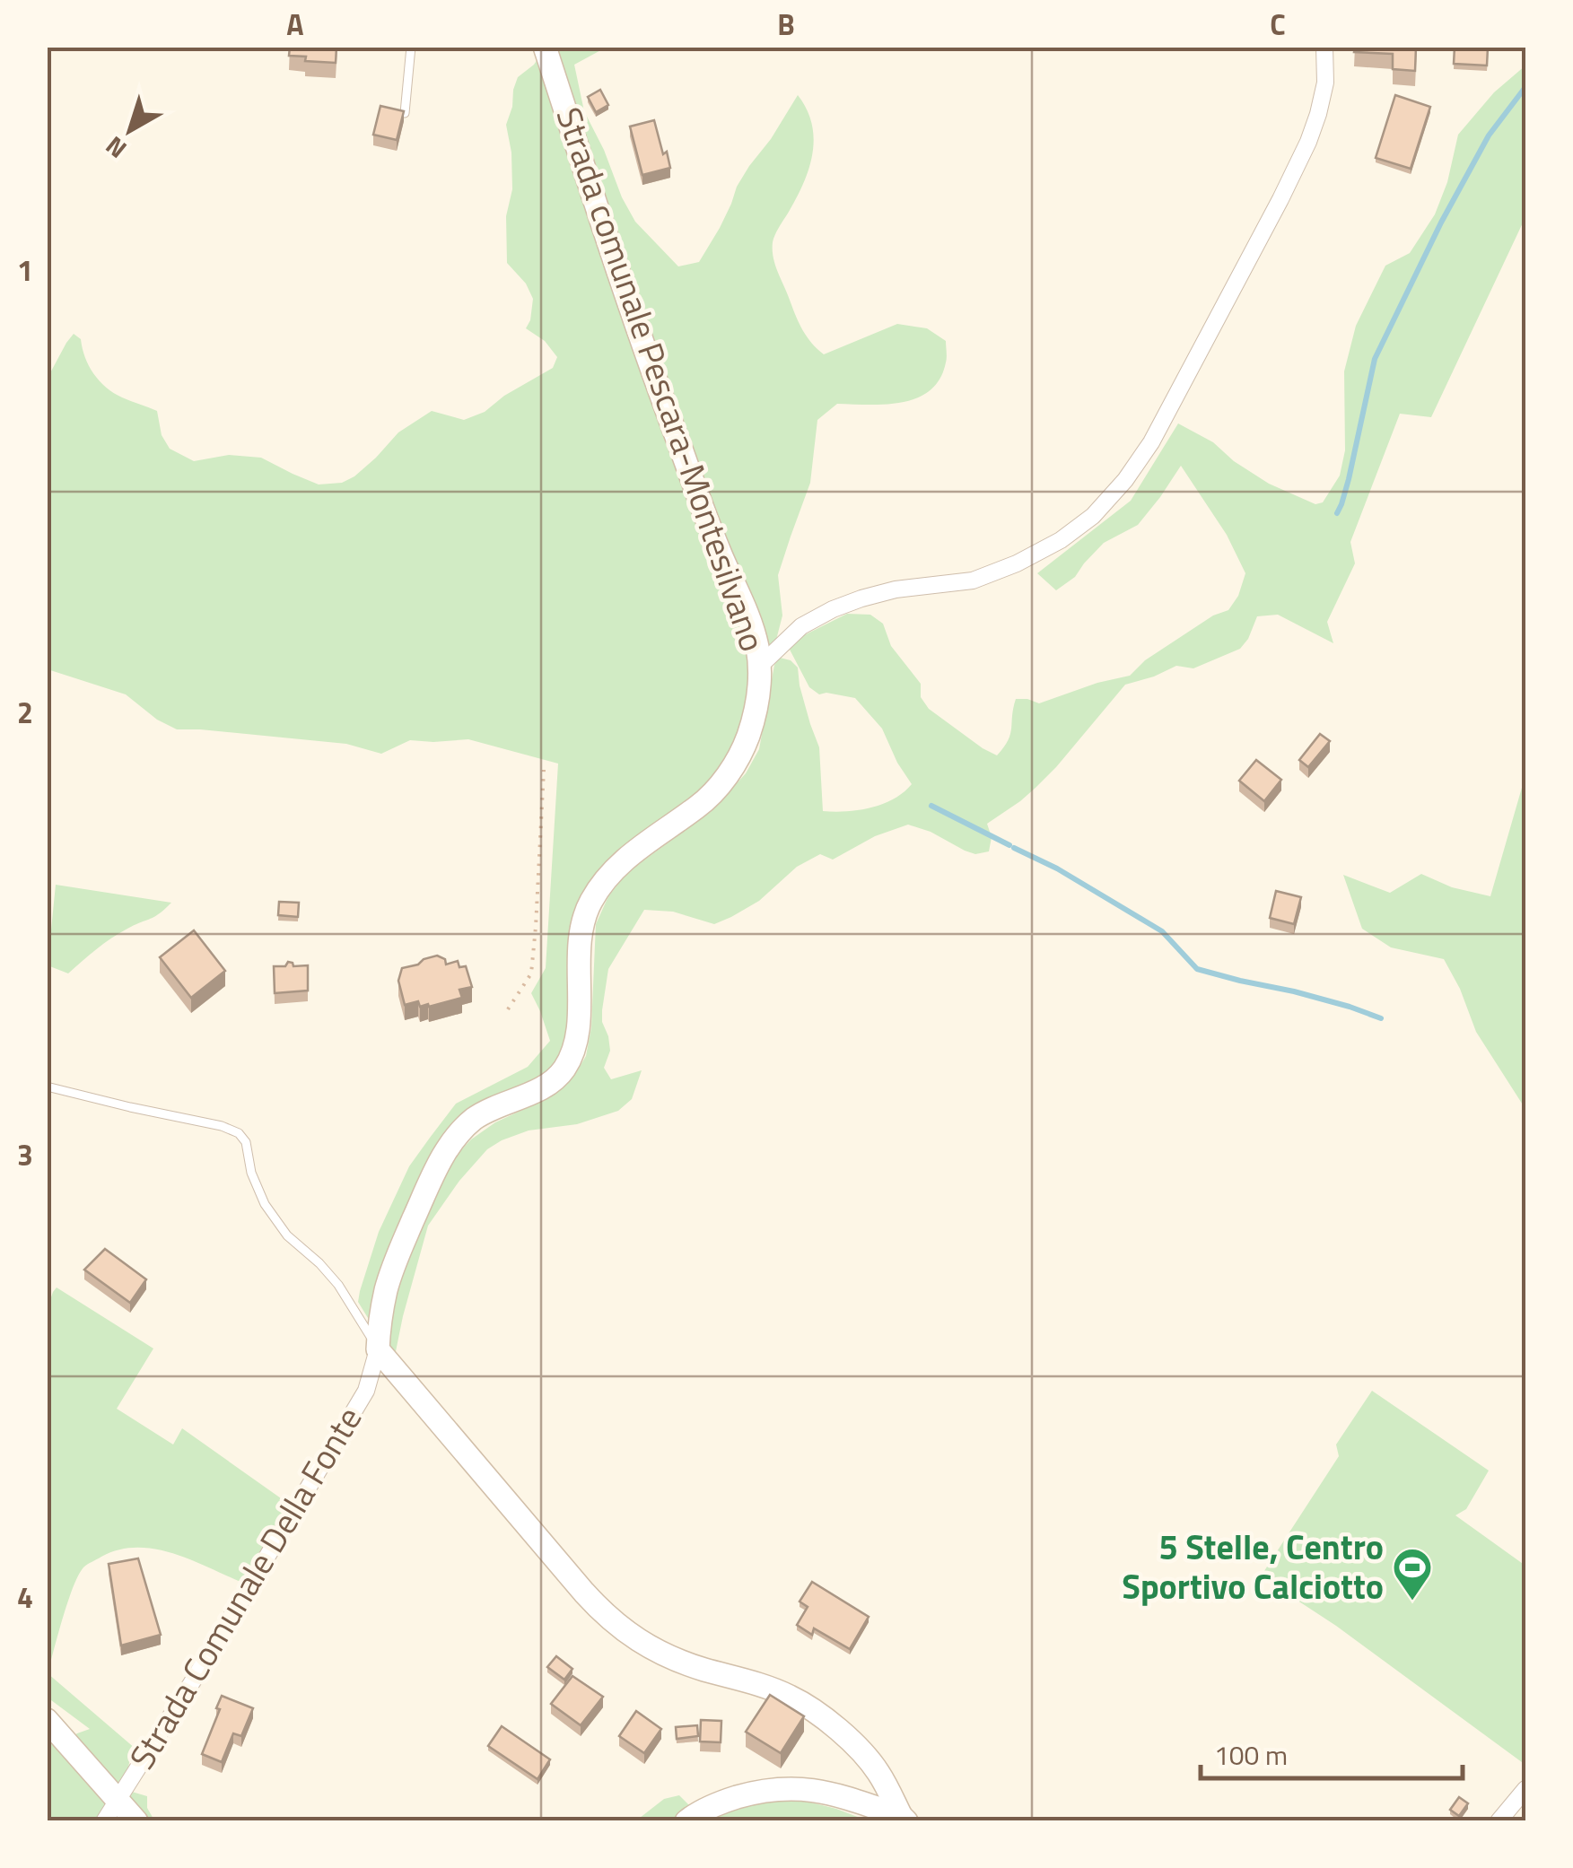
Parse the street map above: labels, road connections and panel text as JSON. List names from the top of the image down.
{
  "streets": {
    "street": ["Strada comunale Pescara-Montesilvano", "Strada Comunale Della Fonte"]
  },
  "crossings": [
    ["Strada comunale Pescara-Montesilvano", "Strada Comunale Della Fonte"]
  ],
  "places": {
    "sports": ["5 Stelle, Centro Sportivo Calciotto"]
  },
  "scale_bar": "100 m",
  "north": "bottom left",
  "grid": {
    "columns": ["A", "B", "C"],
    "rows": [
      "1",
      "2",
      "3",
      "4"
    ]
  }
}
